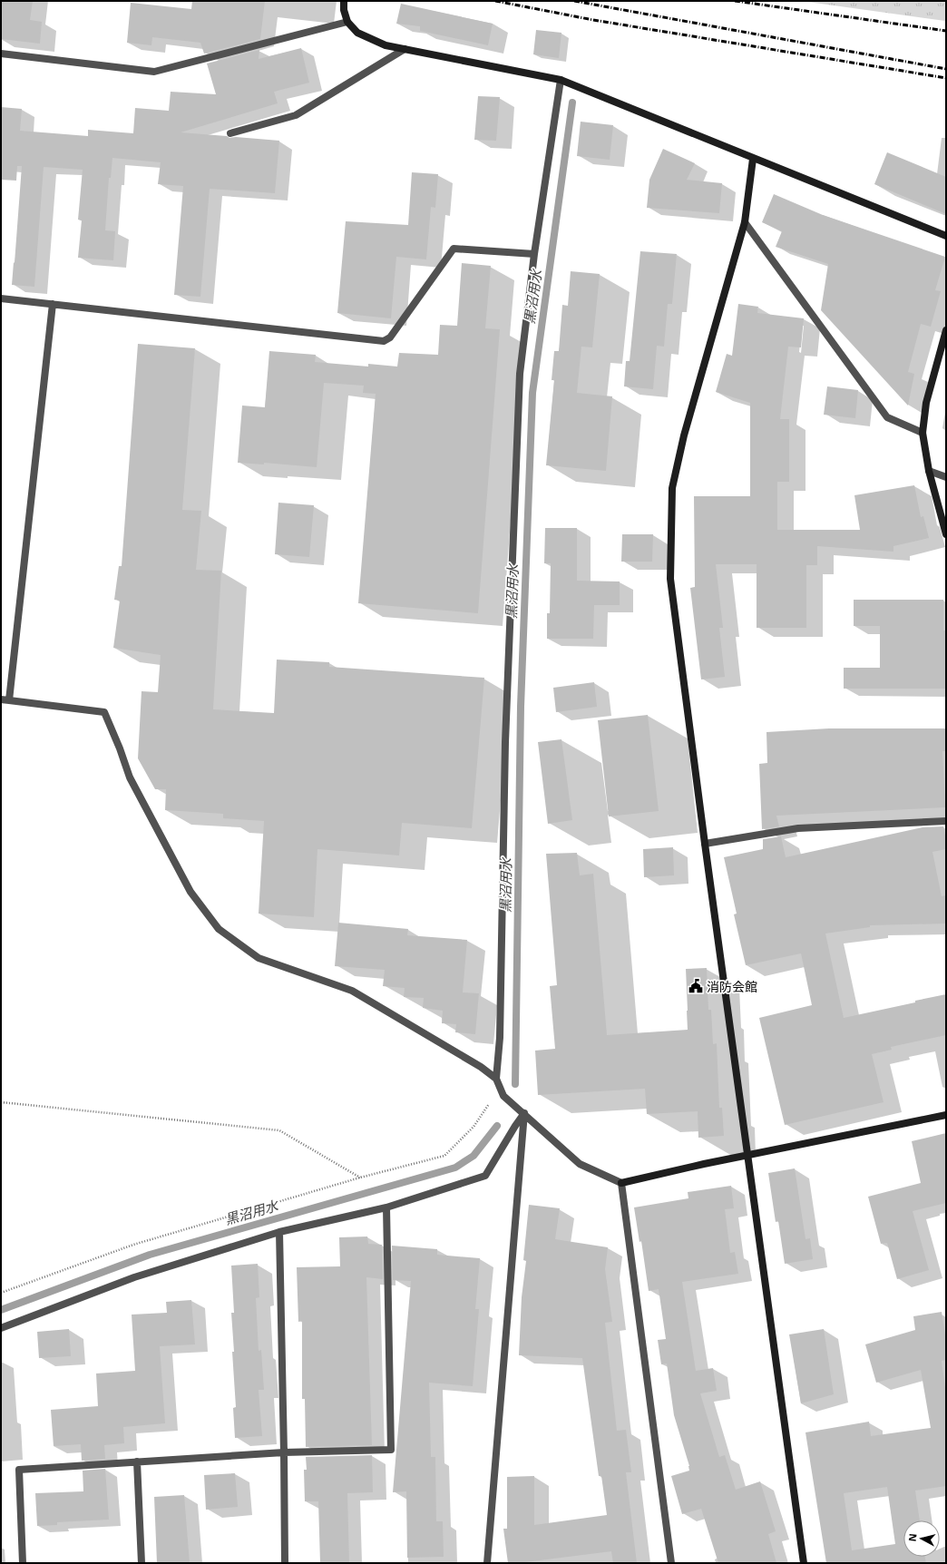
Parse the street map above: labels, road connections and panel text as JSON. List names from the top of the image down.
{
  "water": ["黒沼用水"],
  "places": {
    "public building": ["消防会館"]
  },
  "north": "left"
}
